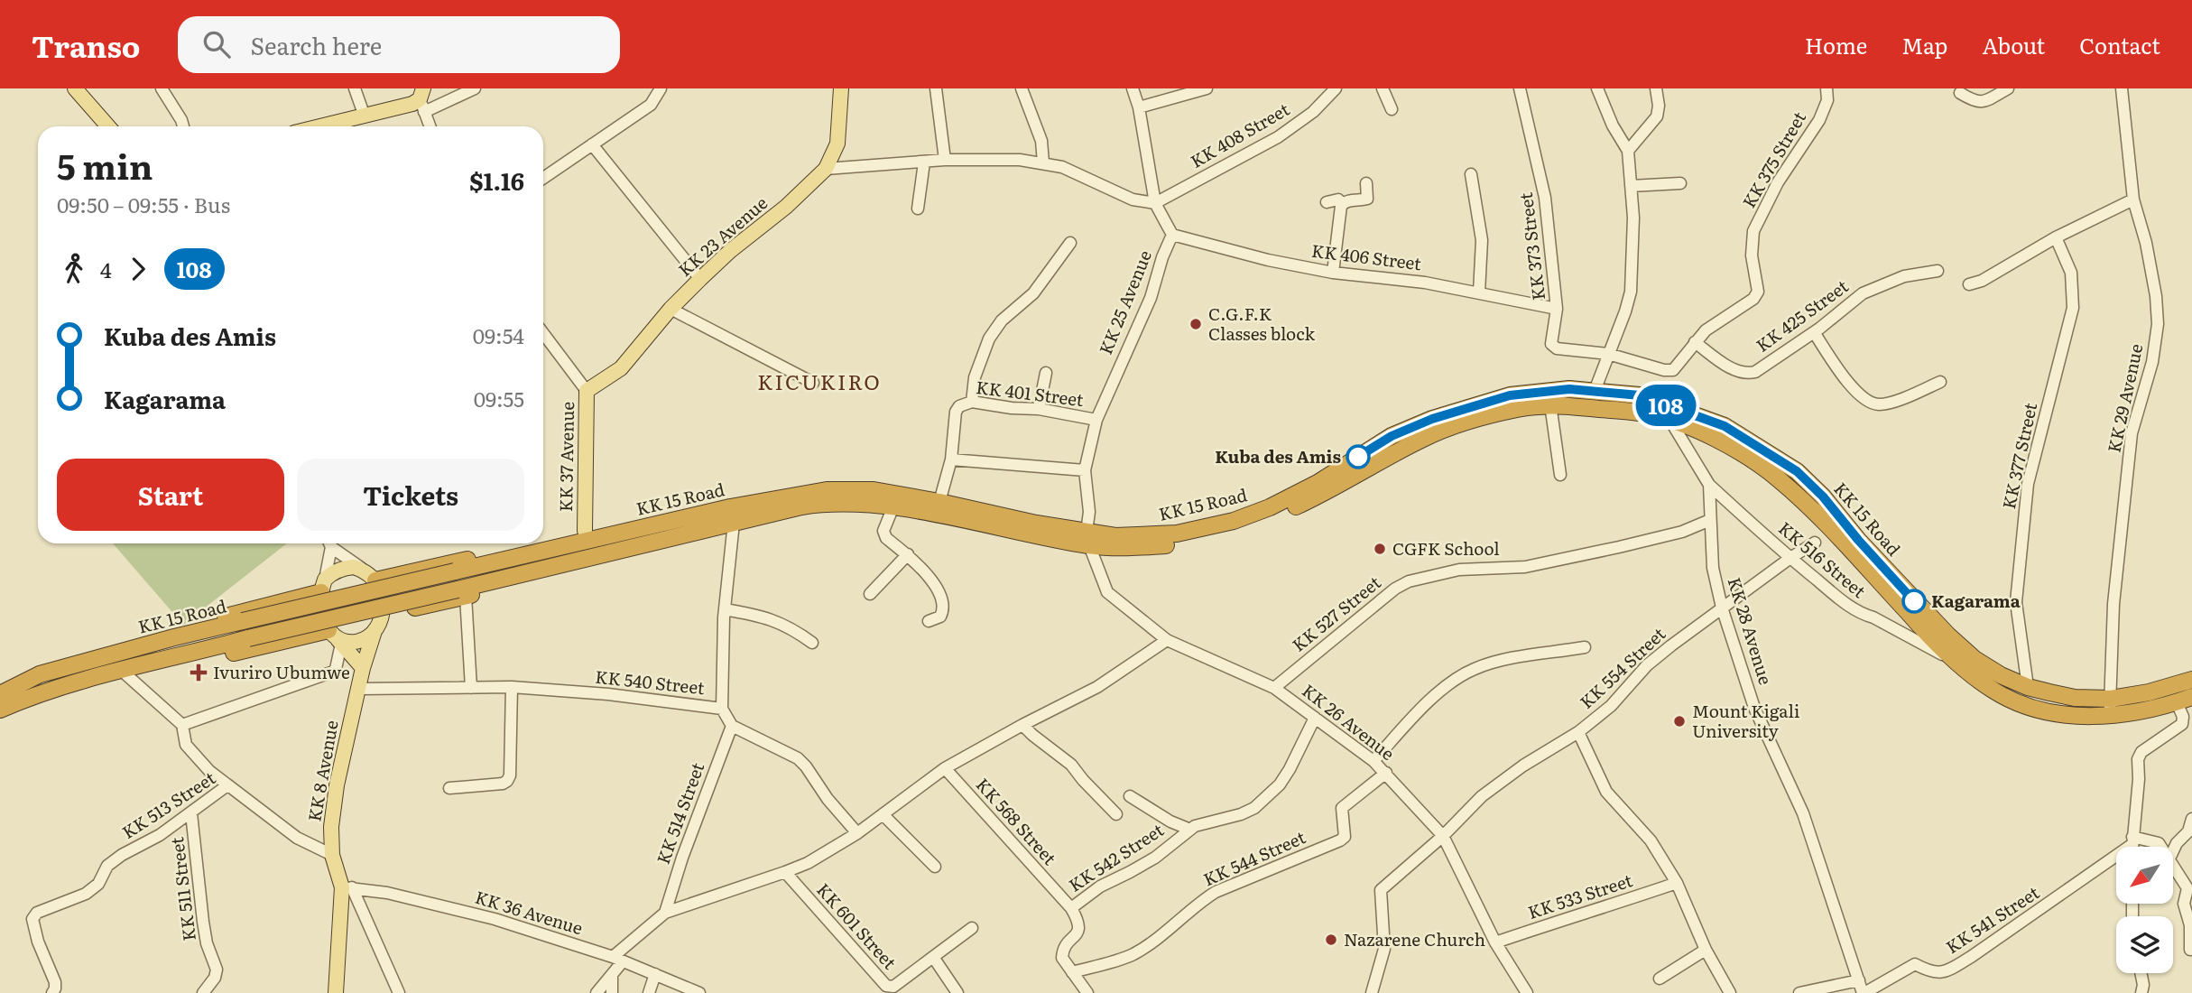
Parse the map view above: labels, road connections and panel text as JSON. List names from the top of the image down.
{
  "streets": {
    "highway": ["KK 15 Road"],
    "main road": ["KK 23 Avenue", "KK 37 Avenue", "KK 8 Avenue"],
    "street": [
      "KK 408 Street",
      "KK 375 Street",
      "KK 373 Street",
      "KK 406 Street",
      "KK 25 Avenue",
      "KK 425 Street",
      "KK 401 Street",
      "KK 29 Avenue",
      "KK 377 Street",
      "KK 516 Street",
      "KK 527 Street",
      "KK 28 Avenue",
      "KK 554 Street",
      "KK 540 Street",
      "KK 26 Avenue",
      "KK 513 Street",
      "KK 514 Street",
      "KK 568 Street",
      "KK 542 Street",
      "KK 544 Street",
      "KK 511 Street",
      "KK 533 Street",
      "KK 36 Avenue",
      "KK 541 Street",
      "KK 601 Street"
    ]
  },
  "crossings": [
    ["KK 375 Street", "KK 373 Street"],
    ["KK 375 Street", "KK 425 Street"],
    ["KK 23 Avenue", "KK 37 Avenue"],
    ["KK 373 Street", "KK 406 Street"],
    ["KK 406 Street", "KK 25 Avenue"],
    ["KK 25 Avenue", "KK 401 Street"],
    ["KK 25 Avenue", "KK 15 Road"],
    ["KK 25 Avenue", "KK 26 Avenue"],
    ["KK 29 Avenue", "KK 15 Road"],
    ["KK 377 Street", "KK 15 Road"],
    ["KK 15 Road", "KK 516 Street"],
    ["KK 15 Road", "KK 28 Avenue"],
    ["KK 15 Road", "KK 26 Avenue"],
    ["KK 516 Street", "KK 28 Avenue"],
    ["KK 516 Street", "KK 554 Street"],
    ["KK 527 Street", "KK 28 Avenue"],
    ["KK 527 Street", "KK 26 Avenue"],
    ["KK 28 Avenue", "KK 554 Street"],
    ["KK 28 Avenue", "KK 541 Street"],
    ["KK 554 Street", "KK 533 Street"],
    ["KK 540 Street", "KK 8 Avenue"],
    ["KK 540 Street", "KK 514 Street"],
    ["KK 26 Avenue", "KK 542 Street"],
    ["KK 26 Avenue", "KK 544 Street"],
    ["KK 26 Avenue", "KK 533 Street"],
    ["KK 8 Avenue", "KK 513 Street"],
    ["KK 8 Avenue", "KK 36 Avenue"],
    ["KK 513 Street", "KK 511 Street"],
    ["KK 514 Street", "KK 601 Street"],
    ["KK 568 Street", "KK 542 Street"],
    ["KK 36 Avenue", "KK 601 Street"]
  ],
  "districts": ["KICUKIRO"],
  "places": {
    "other": [
      "C.G.F.K Classes block",
      "Kuba des Amis",
      "CGFK School",
      "Kagarama",
      "Mount Kigali University",
      "Nazarene Church"
    ],
    "health": ["Ivuriro Ubumwe"]
  },
  "lines": ["bus line 108"],
  "north": "bottom left",
  "page": {
    "header": "Transo",
    "search": "Search here",
    "nav": [
      "Home",
      "Map",
      "About",
      "Contact"
    ],
    "on_map": "108",
    "heading": ["5 min", "09:50 – 09:55 · Bus", "$1.16"],
    "legs": ["4", "108"],
    "list": [
      {
        "name": "Kuba des Amis",
        "value": "09:54"
      },
      {
        "name": "Kagarama",
        "value": "09:55"
      }
    ],
    "buttons": ["Start", "Tickets"]
  }
}
